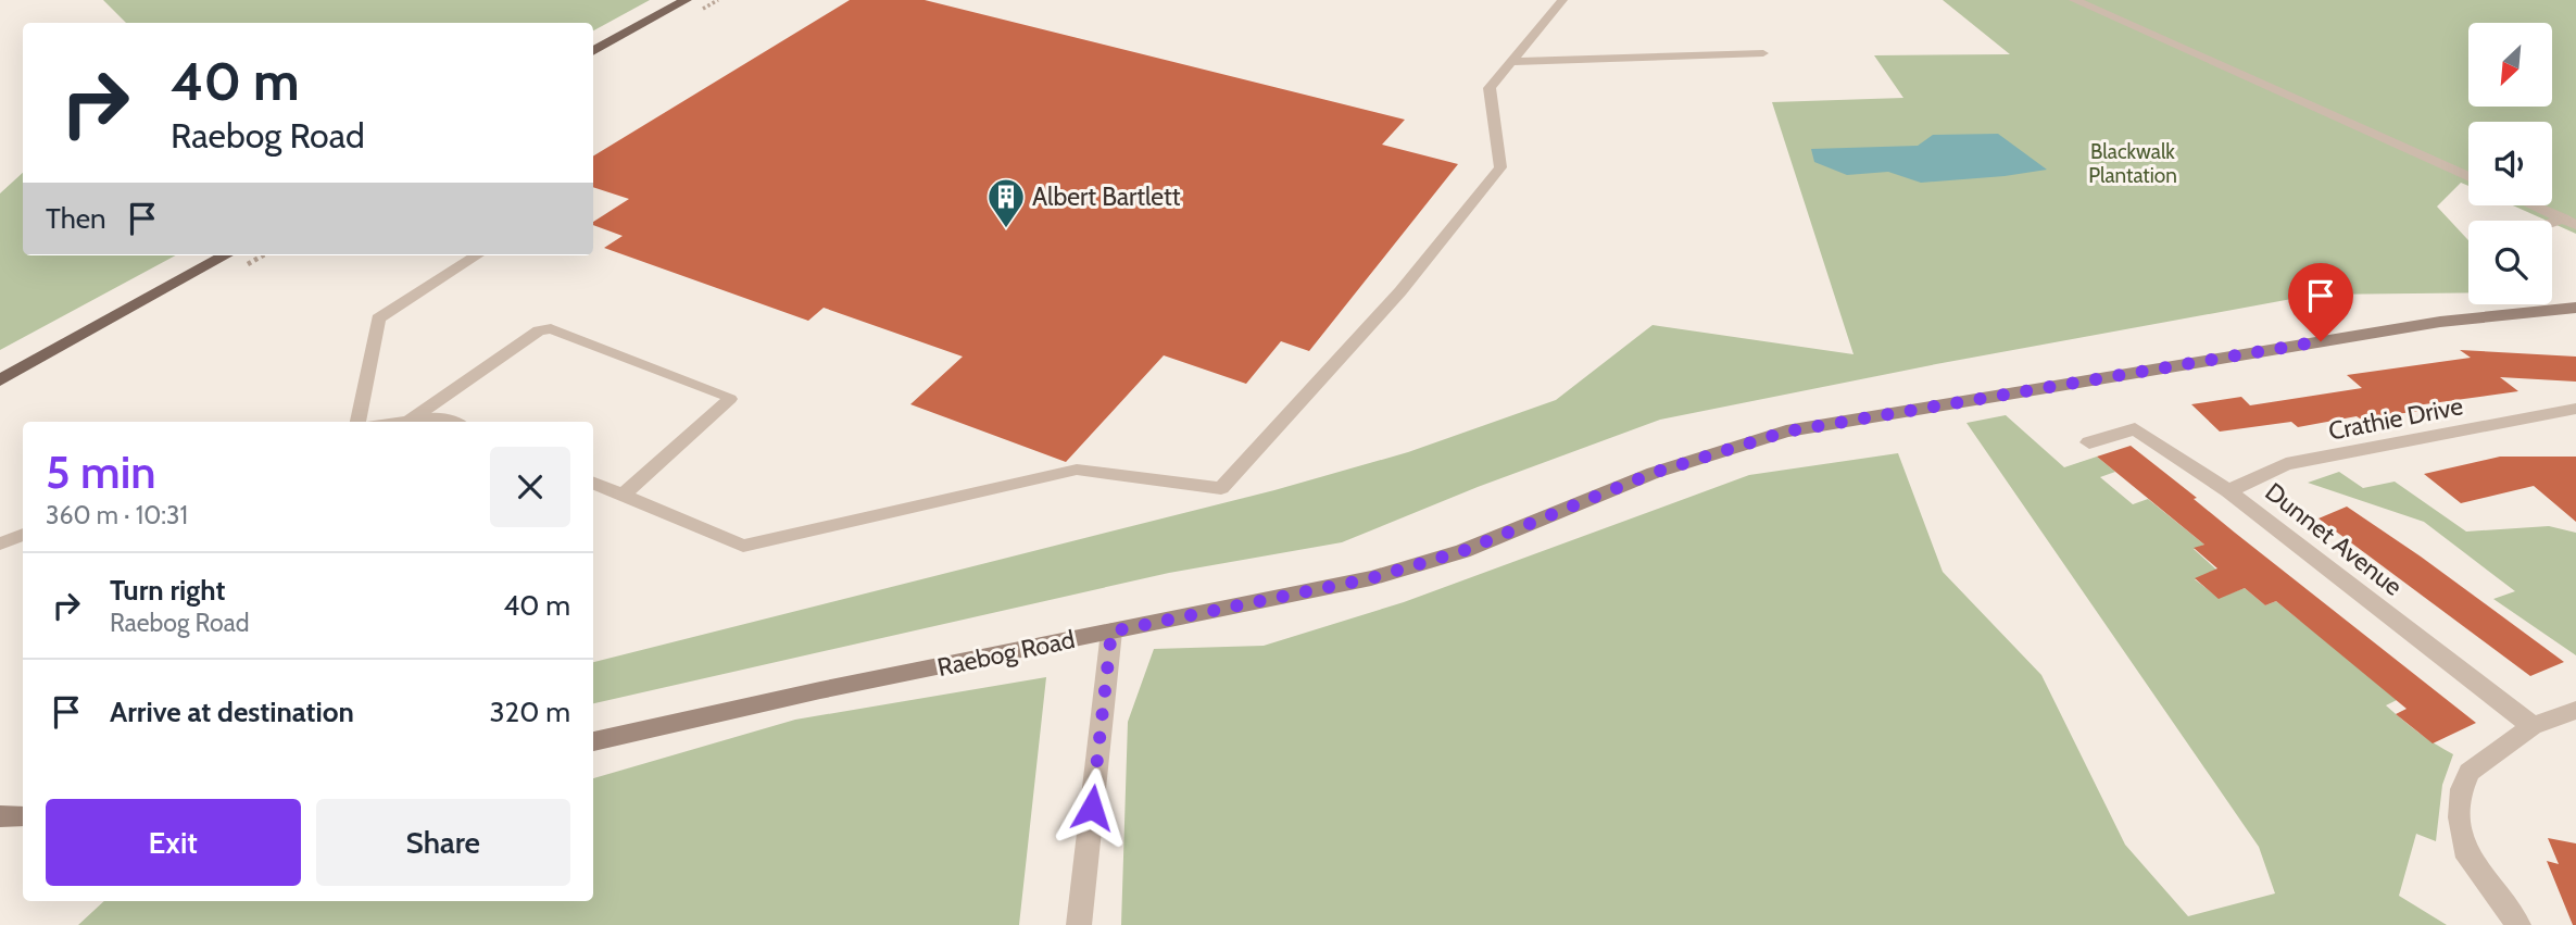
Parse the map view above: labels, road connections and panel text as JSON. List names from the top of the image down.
{
  "streets": {
    "main road": ["Raebog Road"],
    "street": ["Crathie Drive", "Dunnet Avenue"]
  },
  "crossings": [
    ["Crathie Drive", "Dunnet Avenue"]
  ],
  "parks": ["Blackwalk Plantation"],
  "places": {
    "building": ["Albert Bartlett"]
  },
  "north": "bottom left",
  "page": {
    "turn": ["40 m", "Raebog Road"],
    "then": "Then",
    "heading": ["5 min", "360 m · 10:31"],
    "list": [
      {
        "name": "Turn right",
        "note": "Raebog Road",
        "value": "40 m"
      },
      {
        "name": "Arrive at destination",
        "value": "320 m"
      }
    ],
    "buttons": ["Exit", "Share"]
  }
}
